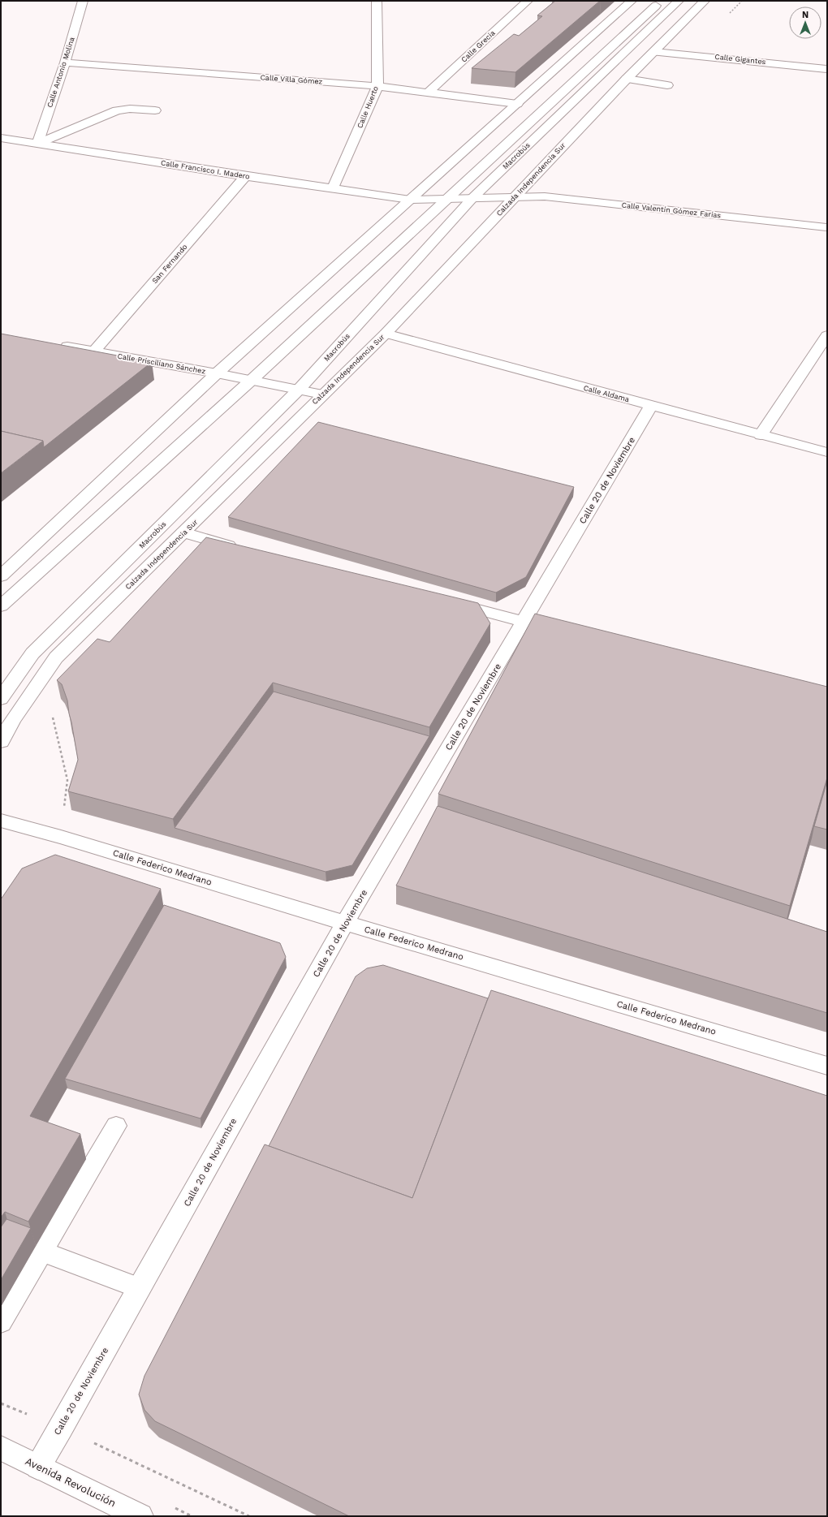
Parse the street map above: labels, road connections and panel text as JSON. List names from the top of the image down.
{
  "streets": {
    "street": [
      "Calle Grecia",
      "Calle Gigantes",
      "Calle Antonio Molina",
      "Calle Villa Gómez",
      "Calle Huerto",
      "Macrobús",
      "Calle Francisco I. Madero",
      "Calzada Independencia Sur",
      "Calle Valentín Gómez Farías",
      "San Fernando",
      "Calle Prisciliano Sánchez",
      "Calle Aldama",
      "Calle 20 de Noviembre",
      "Calle Federico Medrano",
      "Avenida Revolución"
    ]
  },
  "crossings": [
    ["Calle Grecia", "Calle Villa Gómez"],
    ["Calle Gigantes", "Calzada Independencia Sur"],
    ["Calle Antonio Molina", "Calle Villa Gómez"],
    ["Calle Antonio Molina", "Calle Francisco I. Madero"],
    ["Calle Villa Gómez", "Calle Huerto"],
    ["Calle Huerto", "Calle Francisco I. Madero"],
    ["Macrobús", "Calle Francisco I. Madero"],
    ["Macrobús", "Calle Valentín Gómez Farías"],
    ["Macrobús", "Calle Prisciliano Sánchez"],
    ["Calle Francisco I. Madero", "Calle Valentín Gómez Farías"],
    ["Calle Francisco I. Madero", "San Fernando"],
    ["Calzada Independencia Sur", "Calle Valentín Gómez Farías"],
    ["Calzada Independencia Sur", "Calle Prisciliano Sánchez"],
    ["Calzada Independencia Sur", "Calle Aldama"],
    ["San Fernando", "Calle Prisciliano Sánchez"],
    ["Calle Aldama", "Calle 20 de Noviembre"],
    ["Calle 20 de Noviembre", "Calle Federico Medrano"],
    ["Calle 20 de Noviembre", "Avenida Revolución"]
  ],
  "north": "top"
}
